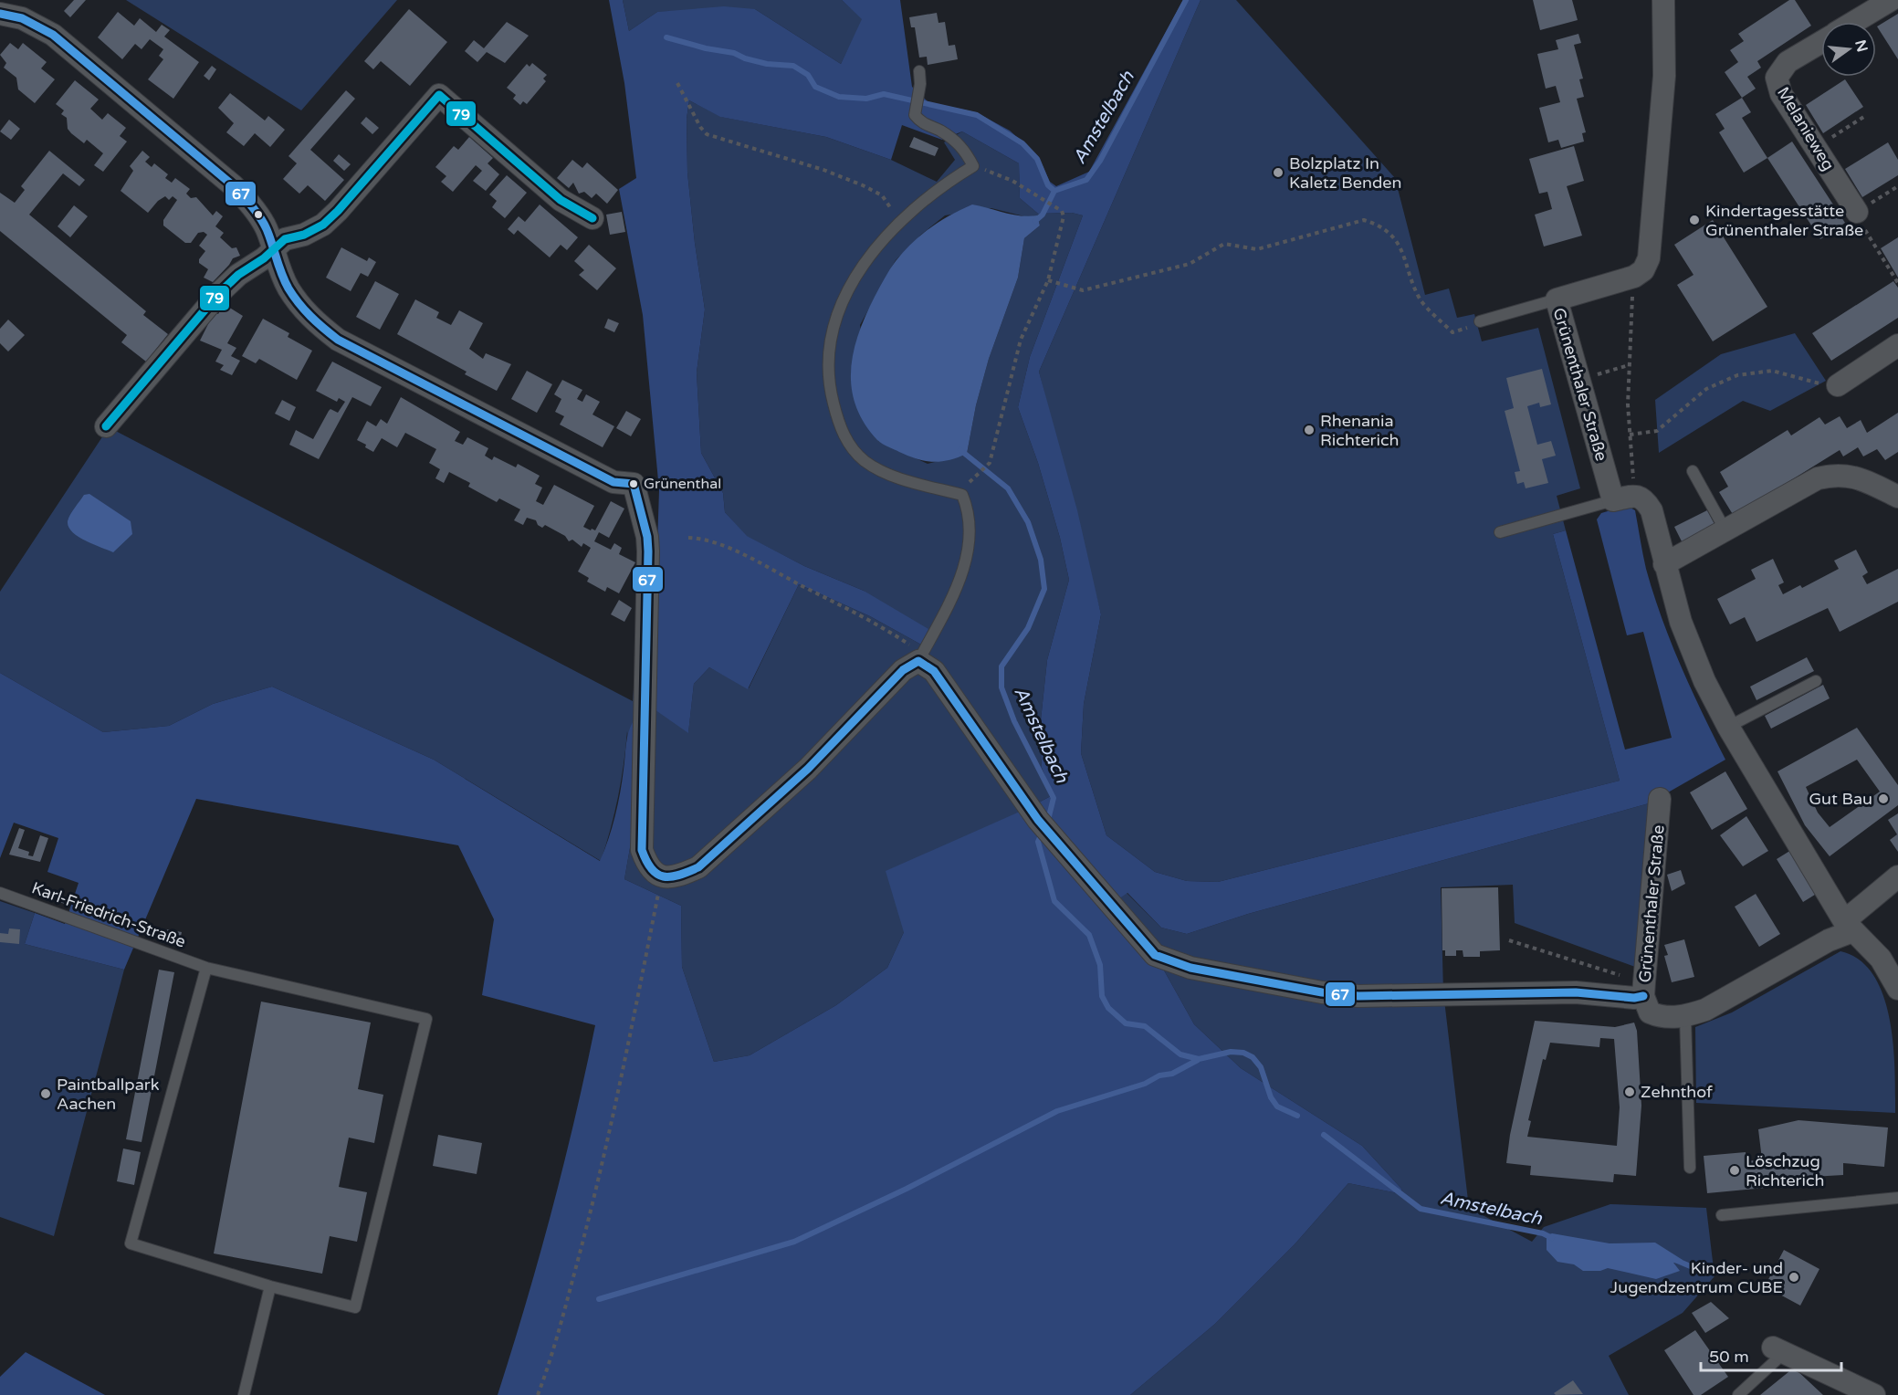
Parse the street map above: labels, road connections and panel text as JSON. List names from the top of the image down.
{
  "streets": {
    "street": ["Melanieweg", "Grünenthaler Straße"],
    "lane": ["Karl-Friedrich-Straße"]
  },
  "water": ["Amstelbach"],
  "places": [
    "Bolzplatz In Kaletz Benden",
    "Kindertagesstätte Grünenthaler Straße",
    "Rhenania Richterich",
    "Grünenthal",
    "Gut Bau",
    "Zehnthof",
    "Paintballpark Aachen",
    "Löschzug Richterich",
    "Kinder- und Jugendzentrum CUBE"
  ],
  "lines": ["transit line 67", "transit line 79"],
  "scale_bar": "50 m",
  "north": "right"
}
